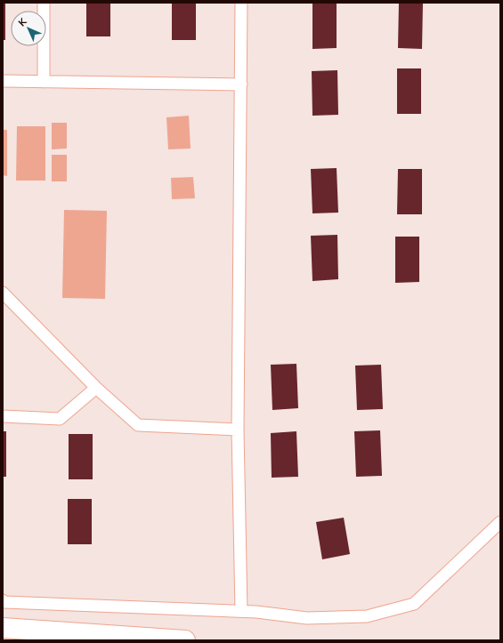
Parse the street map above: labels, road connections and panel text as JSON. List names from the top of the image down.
{
  "north": "top left"
}
